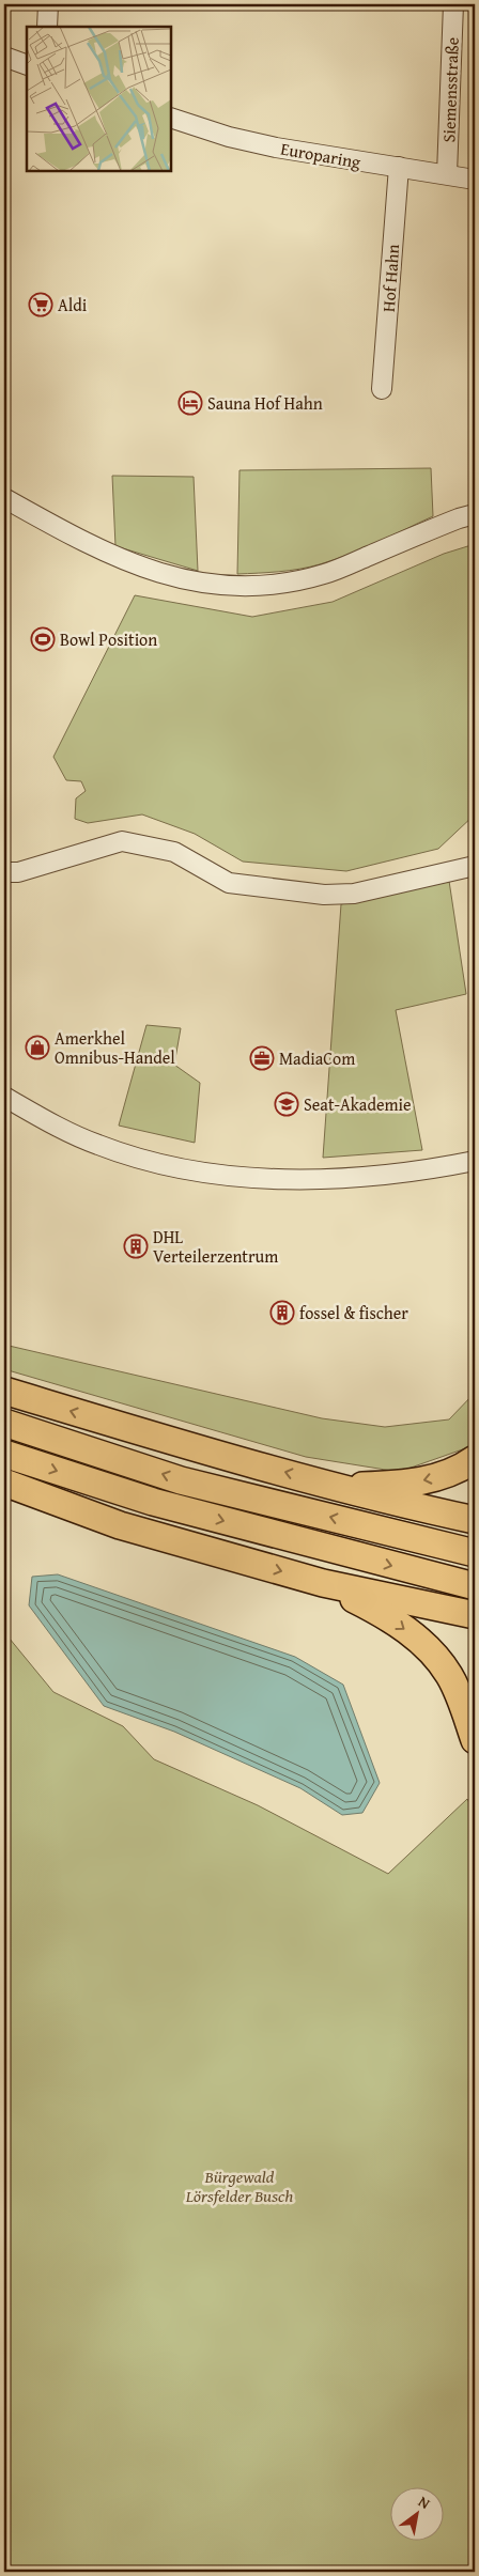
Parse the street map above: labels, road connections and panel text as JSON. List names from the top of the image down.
{
  "streets": {
    "street": ["Siemensstraße", "Europaring", "Hof Hahn"]
  },
  "crossings": [
    ["Siemensstraße", "Europaring"],
    ["Europaring", "Hof Hahn"]
  ],
  "parks": ["Bürgewald Lörsfelder Busch"],
  "places": {
    "supermarket": ["Aldi"],
    "hotel": ["Sauna Hof Hahn"],
    "sports": ["Bowl Position"],
    "shop": ["Amerkhel Omnibus-Handel"],
    "office": ["MadiaCom"],
    "school or university": ["Seat-Akademie"],
    "building": ["DHL Verteilerzentrum", "fossel & fischer"]
  },
  "north": "top right"
}
